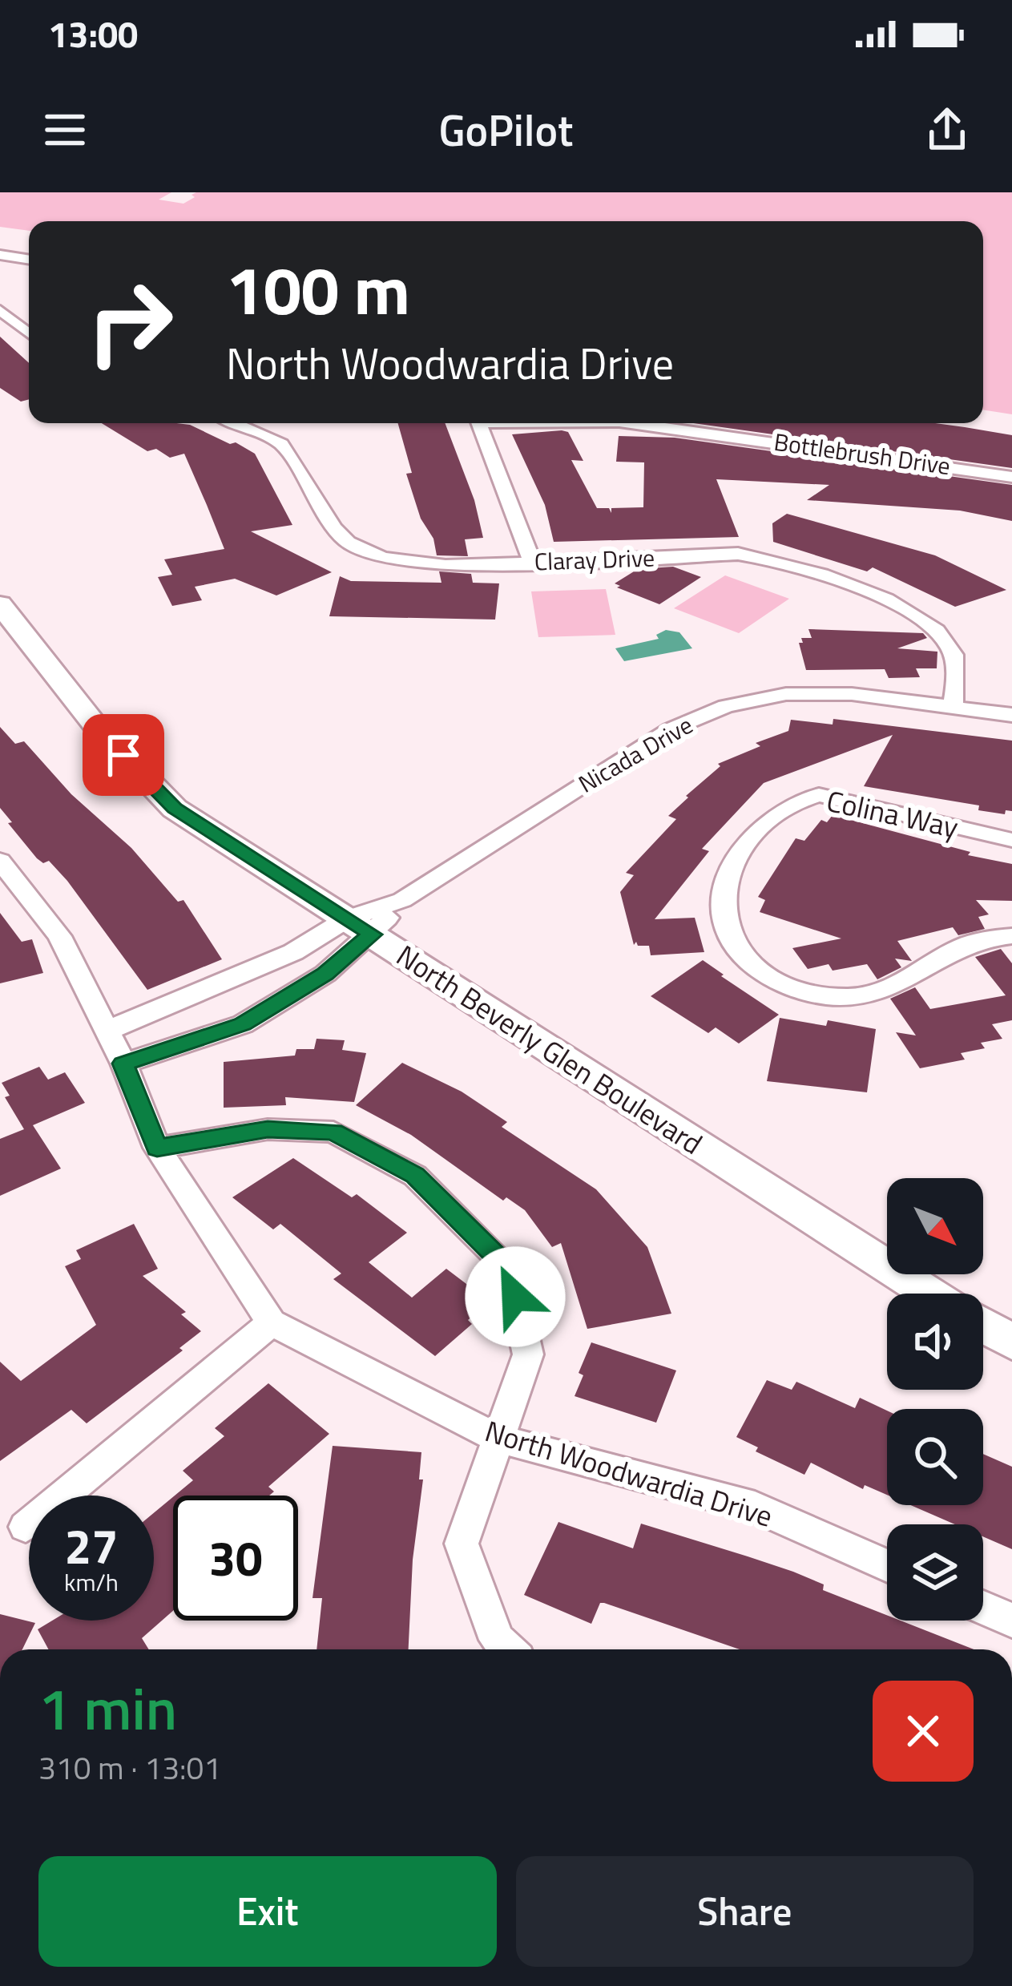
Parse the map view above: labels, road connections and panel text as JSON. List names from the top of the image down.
{
  "streets": {
    "main road": ["North Beverly Glen Boulevard"],
    "street": [
      "Bottlebrush Drive",
      "Claray Drive",
      "Nicada Drive",
      "Colina Way",
      "North Woodwardia Drive"
    ]
  },
  "crossings": [
    ["Claray Drive", "Nicada Drive"],
    ["Nicada Drive", "North Beverly Glen Boulevard"],
    ["Nicada Drive", "North Woodwardia Drive"]
  ],
  "north": "bottom right",
  "page": {
    "status": "13:00",
    "header": "GoPilot",
    "turn": ["100 m", "North Woodwardia Drive"],
    "speed": "27 km/h",
    "limit": "30",
    "heading": ["1 min", "310 m · 13:01"],
    "buttons": ["Exit", "Share"]
  }
}
